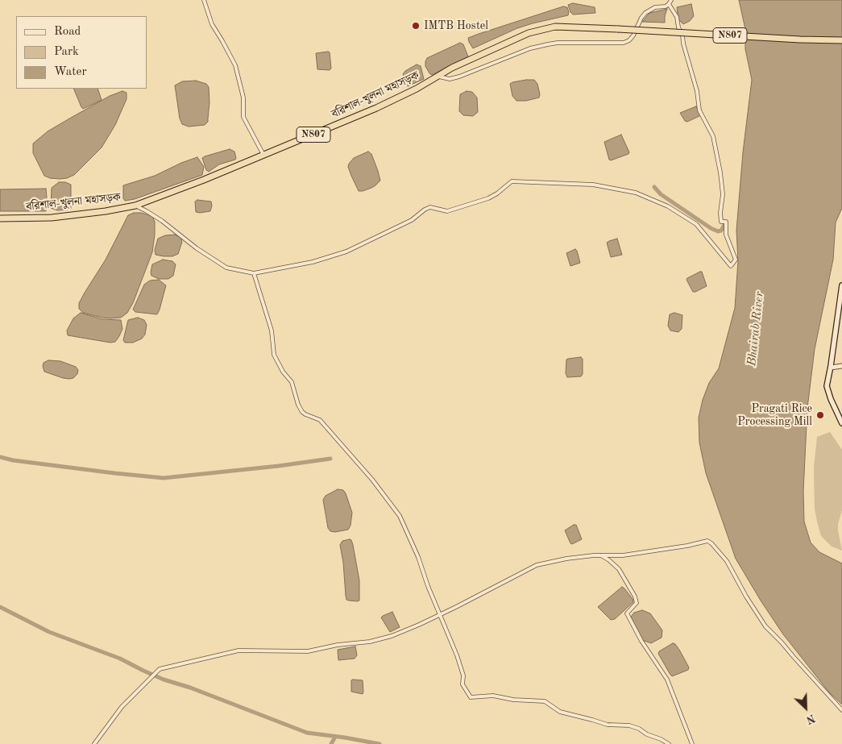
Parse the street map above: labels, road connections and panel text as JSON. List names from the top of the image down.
{
  "streets": {
    "highway": ["N807", "বরিশাল-খুলনা মহাসড়ক"]
  },
  "water": ["Bhairab River"],
  "places": ["IMTB Hostel", "Pragati Rice Processing Mill"],
  "legend": ["Road", "Park", "Water"],
  "north": "bottom right"
}
